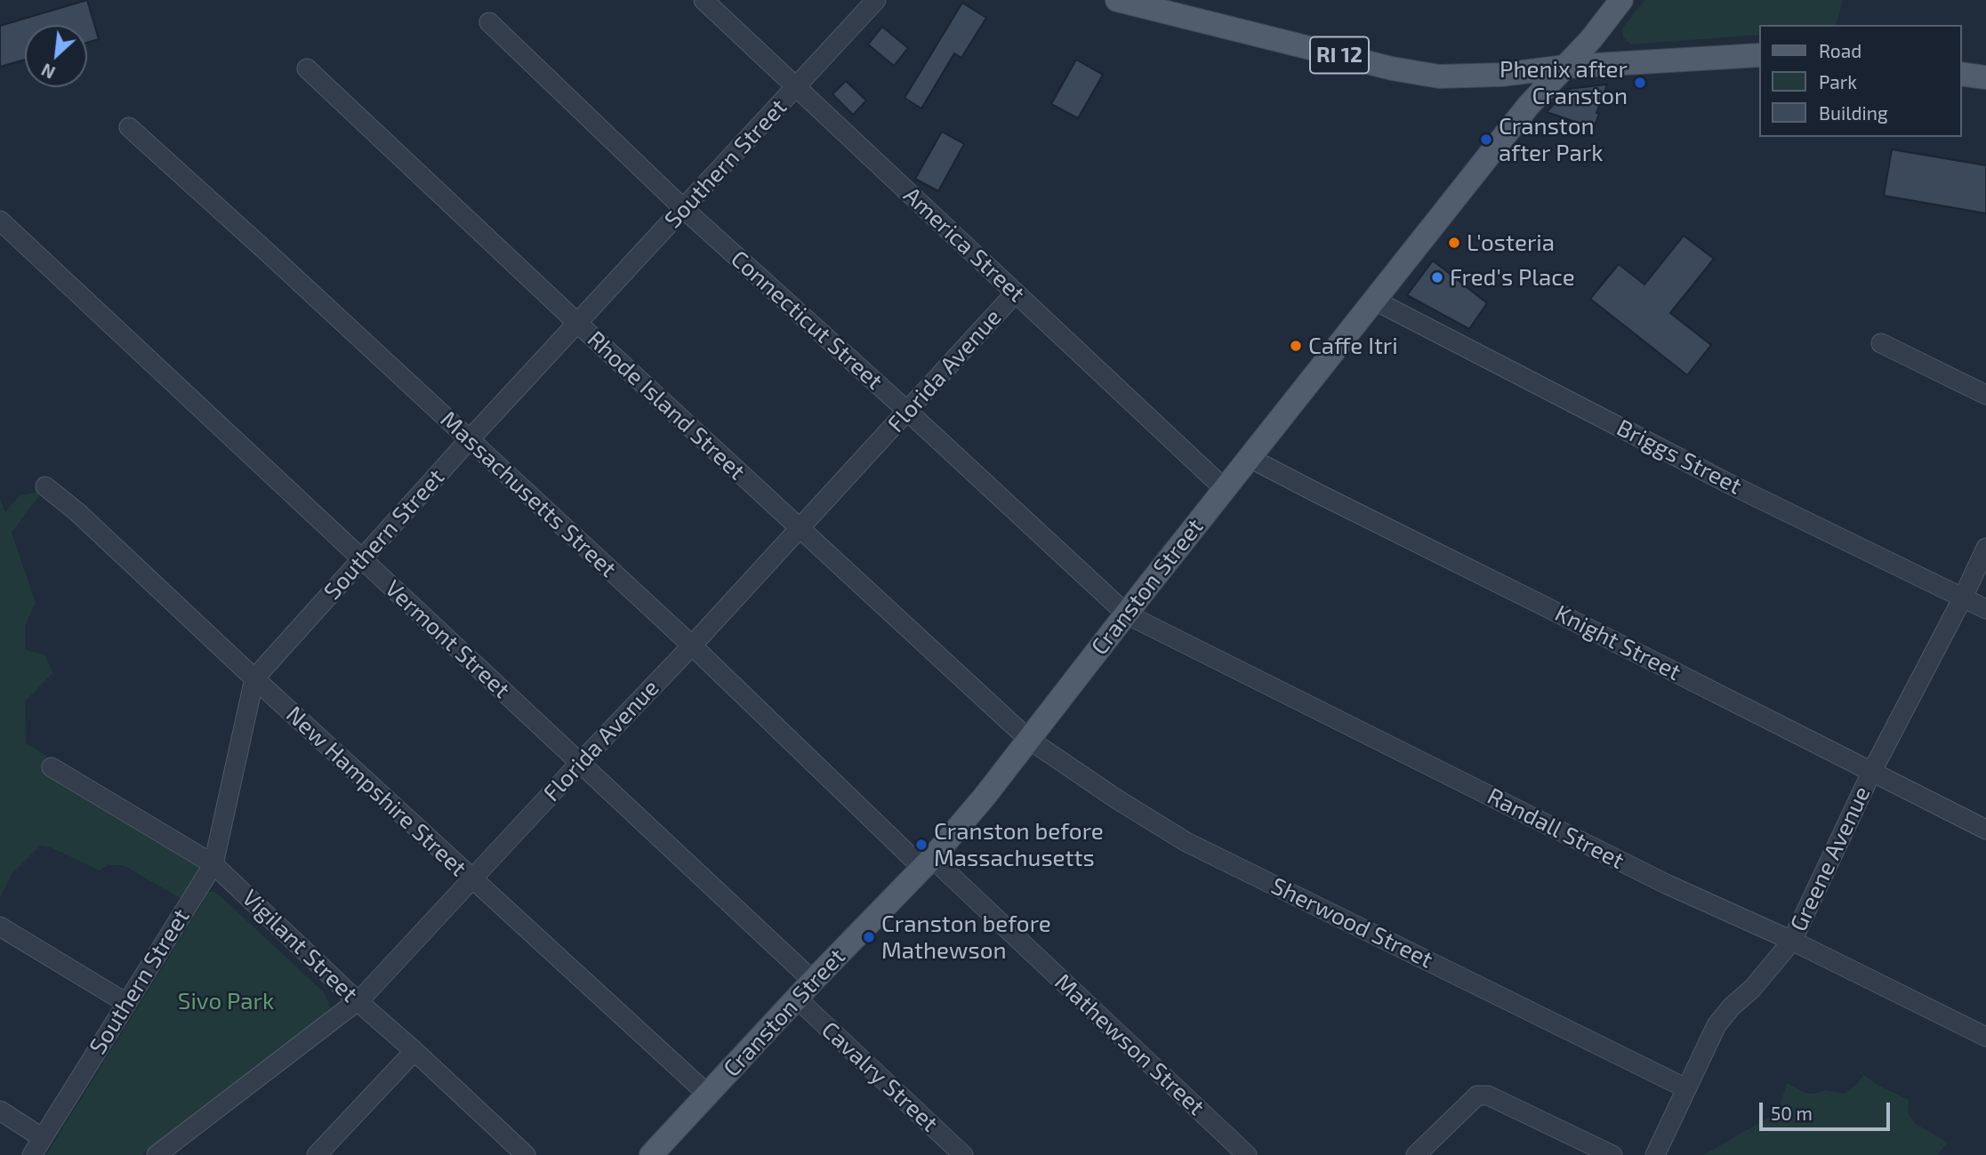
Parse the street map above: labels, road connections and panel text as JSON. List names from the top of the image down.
{
  "streets": {
    "main road": ["RI 12", "Cranston Street"],
    "street": [
      "Southern Street",
      "America Street",
      "Connecticut Street",
      "Florida Avenue",
      "Rhode Island Street",
      "Briggs Street",
      "Massachusetts Street",
      "Vermont Street",
      "Knight Street",
      "New Hampshire Street",
      "Randall Street",
      "Greene Avenue",
      "Sherwood Street",
      "Vigilant Street",
      "Mathewson Street",
      "Cavalry Street"
    ]
  },
  "crossings": [
    ["RI 12", "Cranston Street"],
    ["Southern Street", "America Street"],
    ["Southern Street", "Connecticut Street"],
    ["Southern Street", "Rhode Island Street"],
    ["Southern Street", "Massachusetts Street"],
    ["Southern Street", "Vermont Street"],
    ["Southern Street", "New Hampshire Street"],
    ["Southern Street", "Vigilant Street"],
    ["America Street", "Florida Avenue"],
    ["America Street", "Cranston Street"],
    ["Connecticut Street", "Florida Avenue"],
    ["Connecticut Street", "Cranston Street"],
    ["Connecticut Street", "Randall Street"],
    ["Florida Avenue", "Rhode Island Street"],
    ["Florida Avenue", "Massachusetts Street"],
    ["Florida Avenue", "Vermont Street"],
    ["Florida Avenue", "New Hampshire Street"],
    ["Florida Avenue", "Vigilant Street"],
    ["Rhode Island Street", "Cranston Street"],
    ["Rhode Island Street", "Sherwood Street"],
    ["Briggs Street", "Cranston Street"],
    ["Briggs Street", "Greene Avenue"],
    ["Massachusetts Street", "Cranston Street"],
    ["Massachusetts Street", "Mathewson Street"],
    ["Cranston Street", "Vermont Street"],
    ["Cranston Street", "Knight Street"],
    ["Cranston Street", "New Hampshire Street"],
    ["Cranston Street", "Randall Street"],
    ["Cranston Street", "Sherwood Street"],
    ["Cranston Street", "Mathewson Street"],
    ["Cranston Street", "Cavalry Street"],
    ["Knight Street", "Greene Avenue"],
    ["Randall Street", "Greene Avenue"],
    ["Greene Avenue", "Sherwood Street"]
  ],
  "parks": ["Sivo Park"],
  "places": [
    "Phenix after Cranston",
    "Cranston after Park",
    "L'osteria",
    "Fred's Place",
    "Caffe Itri",
    "Cranston before Massachusetts",
    "Cranston before Mathewson"
  ],
  "legend": ["Road", "Park", "Building"],
  "scale_bar": "50 m",
  "north": "bottom left"
}
